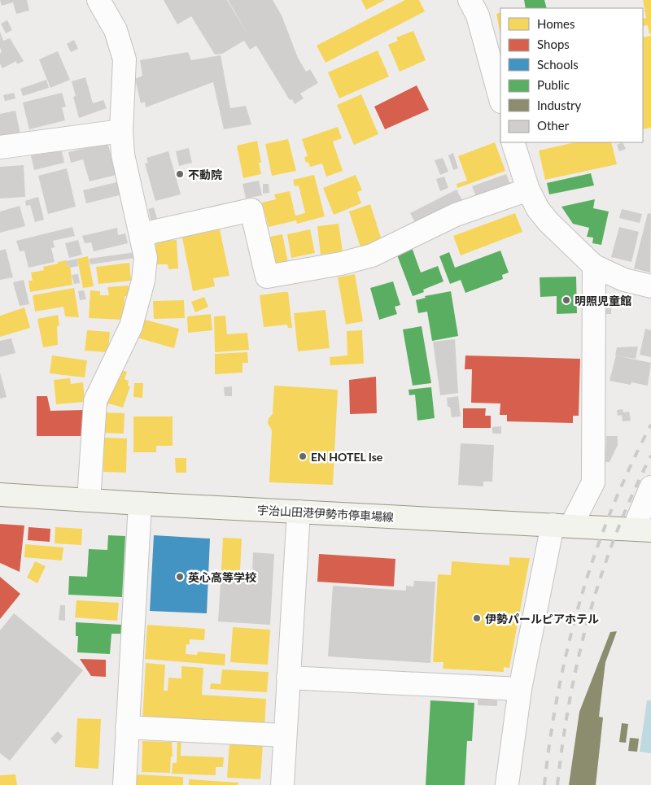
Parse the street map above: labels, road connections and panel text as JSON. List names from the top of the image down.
{
  "streets": {
    "main road": ["宇治山田港伊勢市停車場線"]
  },
  "places": [
    "不動院",
    "明照児童館",
    "EN HOTEL Ise",
    "英心高等学校",
    "伊勢パールピアホテル"
  ],
  "legend": [
    "Homes",
    "Shops",
    "Schools",
    "Public",
    "Industry",
    "Other"
  ]
}
